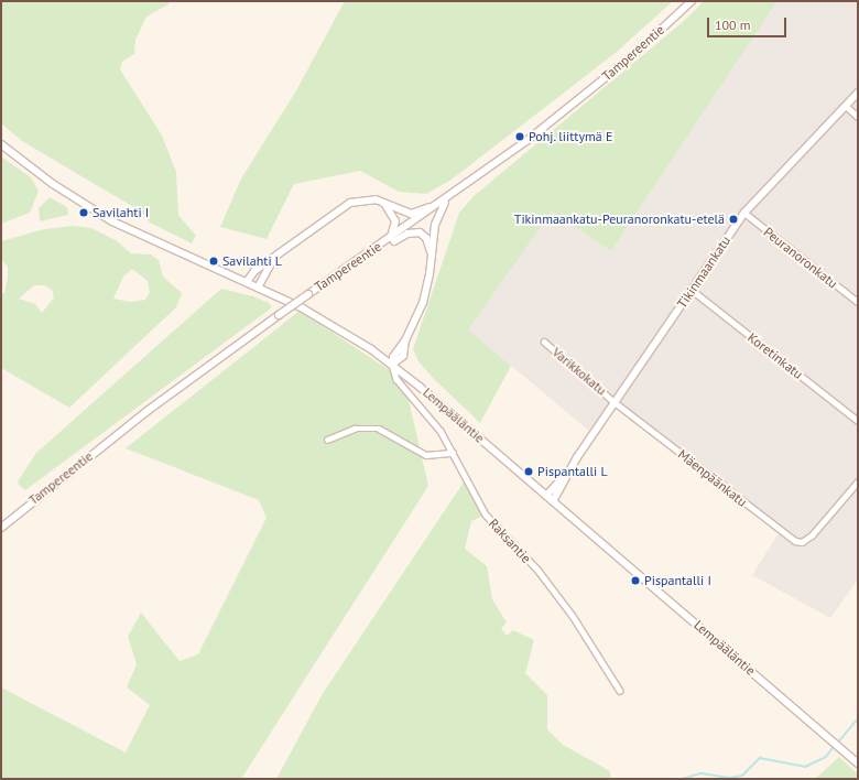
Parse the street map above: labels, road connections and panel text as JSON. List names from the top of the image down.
{
  "streets": {
    "main road": ["Tampereentie", "Tikinmaankatu", "Lempääläntie"],
    "street": [
      "Peuranoronkatu",
      "Koretinkatu",
      "Varikkokatu",
      "Mäenpäänkatu",
      "Raksantie"
    ]
  },
  "crossings": [
    ["Peuranoronkatu", "Tikinmaankatu"],
    ["Tikinmaankatu", "Koretinkatu"],
    ["Tikinmaankatu", "Varikkokatu"],
    ["Tikinmaankatu", "Lempääläntie"],
    ["Tikinmaankatu", "Mäenpäänkatu"],
    ["Varikkokatu", "Mäenpäänkatu"],
    ["Lempääläntie", "Raksantie"]
  ],
  "places": [
    "Pohj. liittymä E",
    "Savilahti I",
    "Tikinmaankatu-Peuranoronkatu-etelä",
    "Savilahti L",
    "Pispantalli L",
    "Pispantalli I"
  ],
  "scale_bar": "100 m"
}
